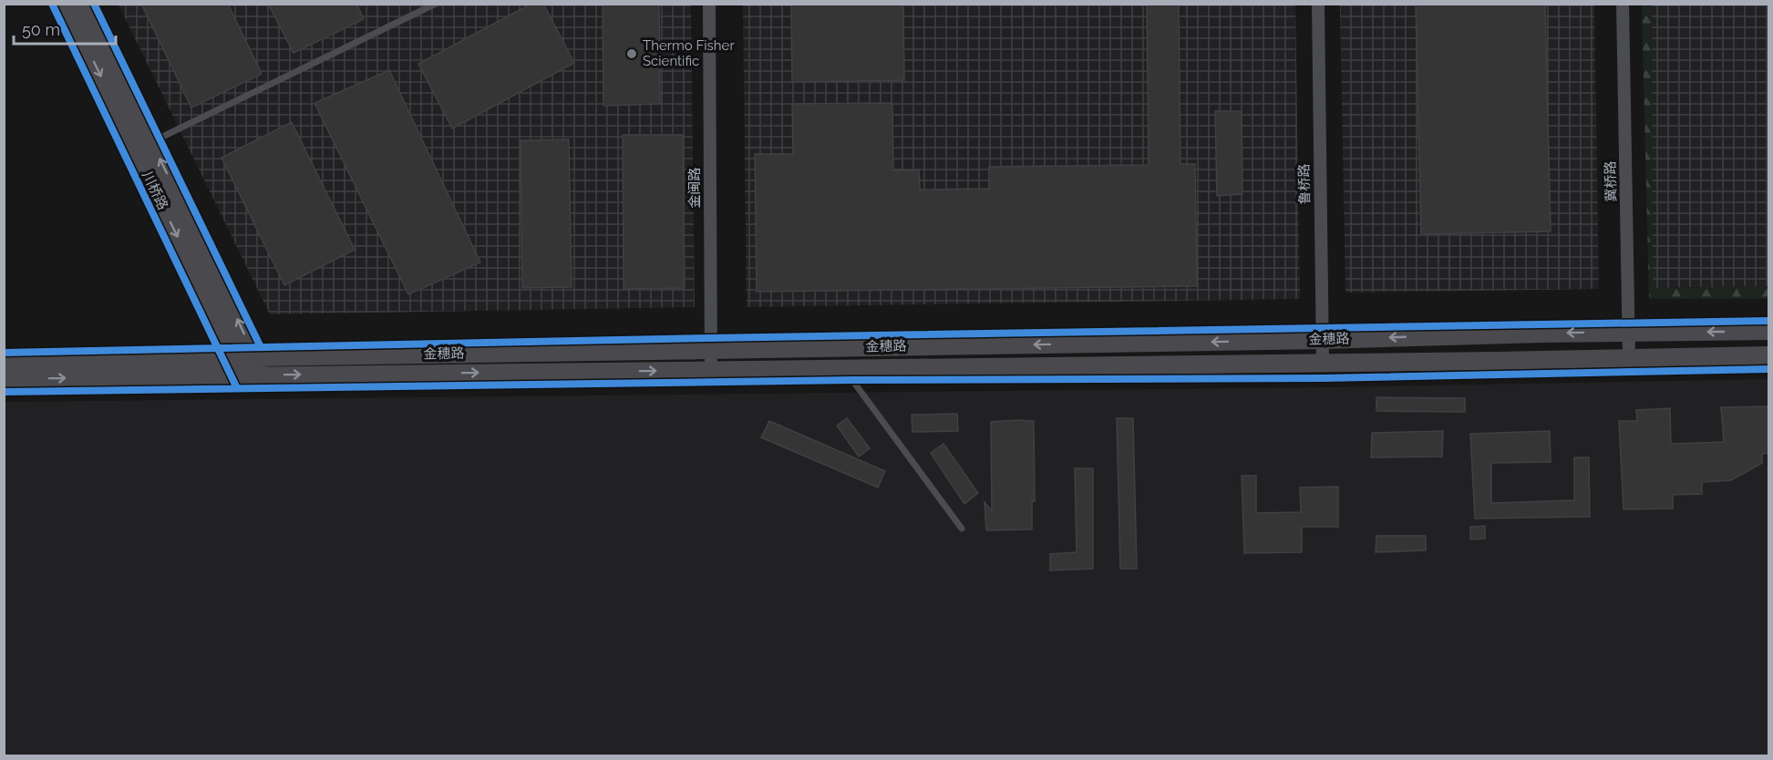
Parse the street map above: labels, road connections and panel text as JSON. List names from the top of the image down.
{
  "streets": {
    "street": [
      "冀桥路",
      "鲁桥路",
      "金闽路",
      "川桥路",
      "金穗路"
    ]
  },
  "crossings": [
    ["冀桥路", "金穗路"],
    ["鲁桥路", "金穗路"],
    ["金闽路", "金穗路"],
    ["川桥路", "金穗路"]
  ],
  "places": ["Thermo Fisher Scientific"],
  "scale_bar": "50 m"
}
